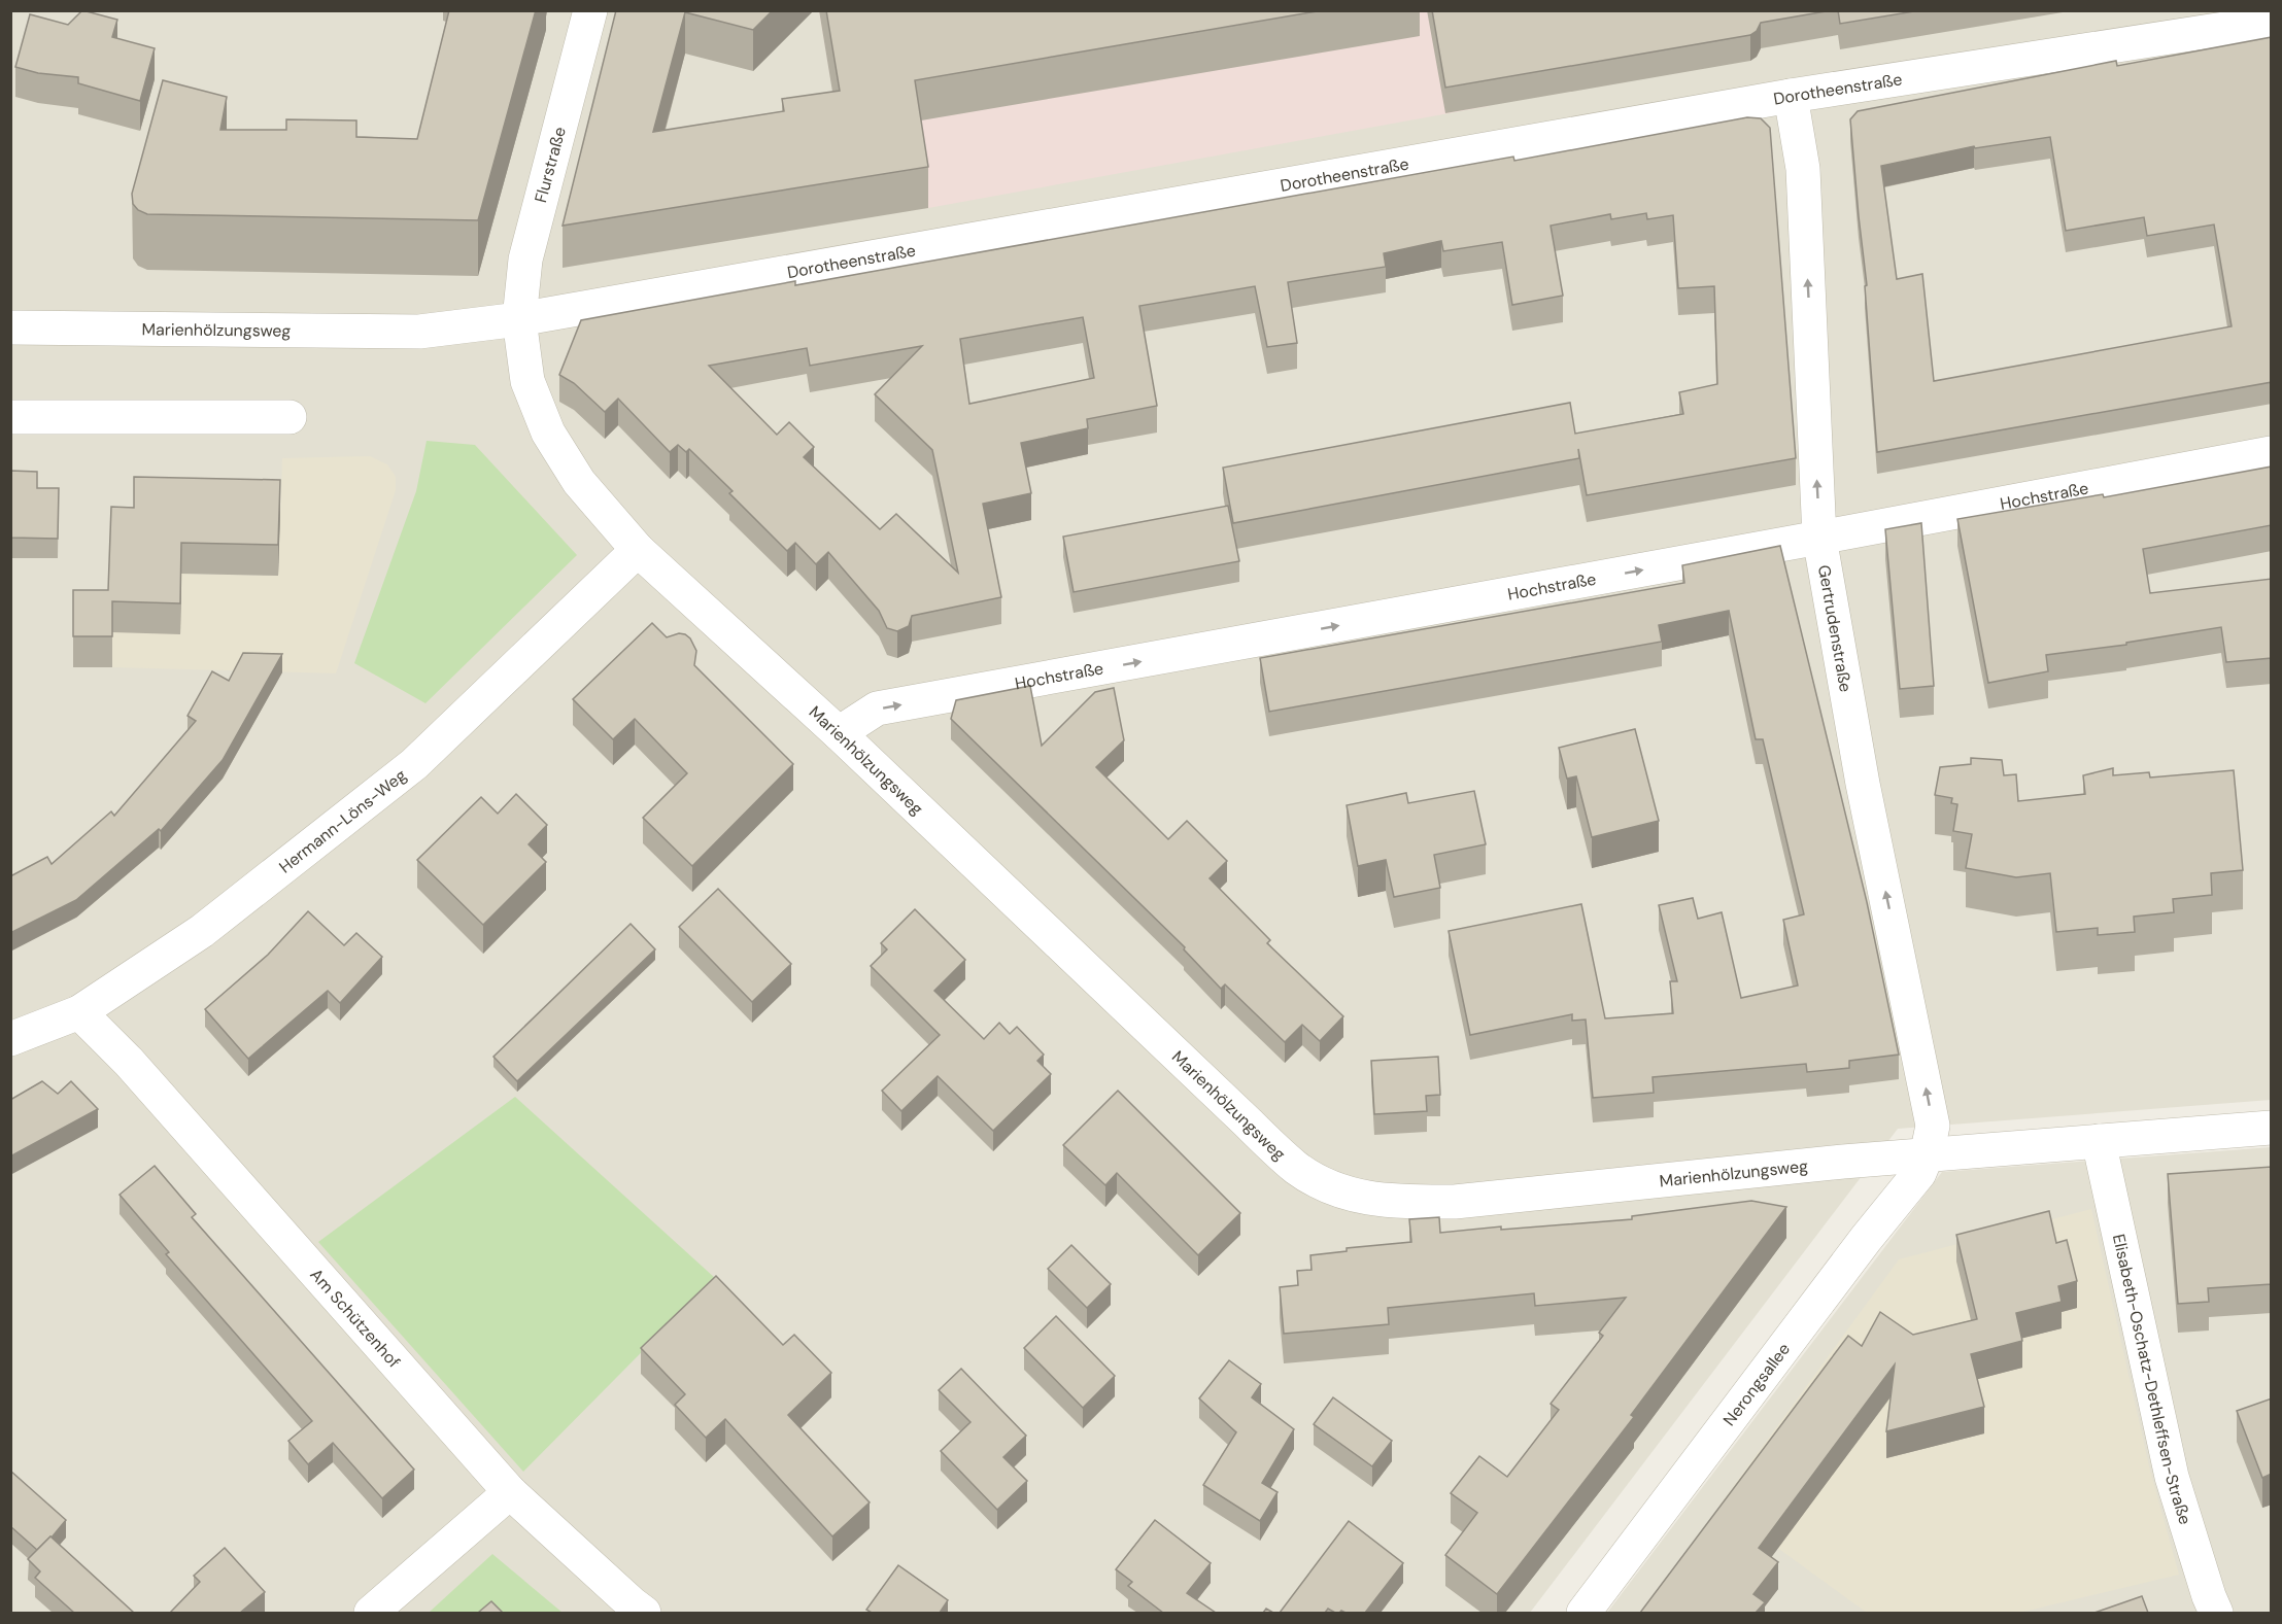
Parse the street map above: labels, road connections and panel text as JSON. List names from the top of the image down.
{
  "streets": {
    "street": [
      "Dorotheenstraße",
      "Flurstraße",
      "Marienhölzungsweg",
      "Hochstraße",
      "Gertrudenstraße",
      "Hermann-Löns-Weg",
      "Am Schützenhof",
      "Elisabeth-Oschatz-Dethleffsen-Straße",
      "Nerongsallee"
    ]
  },
  "crossings": [
    ["Dorotheenstraße", "Flurstraße"],
    ["Dorotheenstraße", "Marienhölzungsweg"],
    ["Dorotheenstraße", "Gertrudenstraße"],
    ["Flurstraße", "Marienhölzungsweg"],
    ["Marienhölzungsweg", "Hochstraße"],
    ["Marienhölzungsweg", "Gertrudenstraße"],
    ["Marienhölzungsweg", "Hermann-Löns-Weg"],
    ["Marienhölzungsweg", "Elisabeth-Oschatz-Dethleffsen-Straße"],
    ["Marienhölzungsweg", "Nerongsallee"],
    ["Hochstraße", "Gertrudenstraße"],
    ["Gertrudenstraße", "Nerongsallee"],
    ["Hermann-Löns-Weg", "Am Schützenhof"]
  ],
  "one_way": ["Hochstraße", "Gertrudenstraße"]
}
